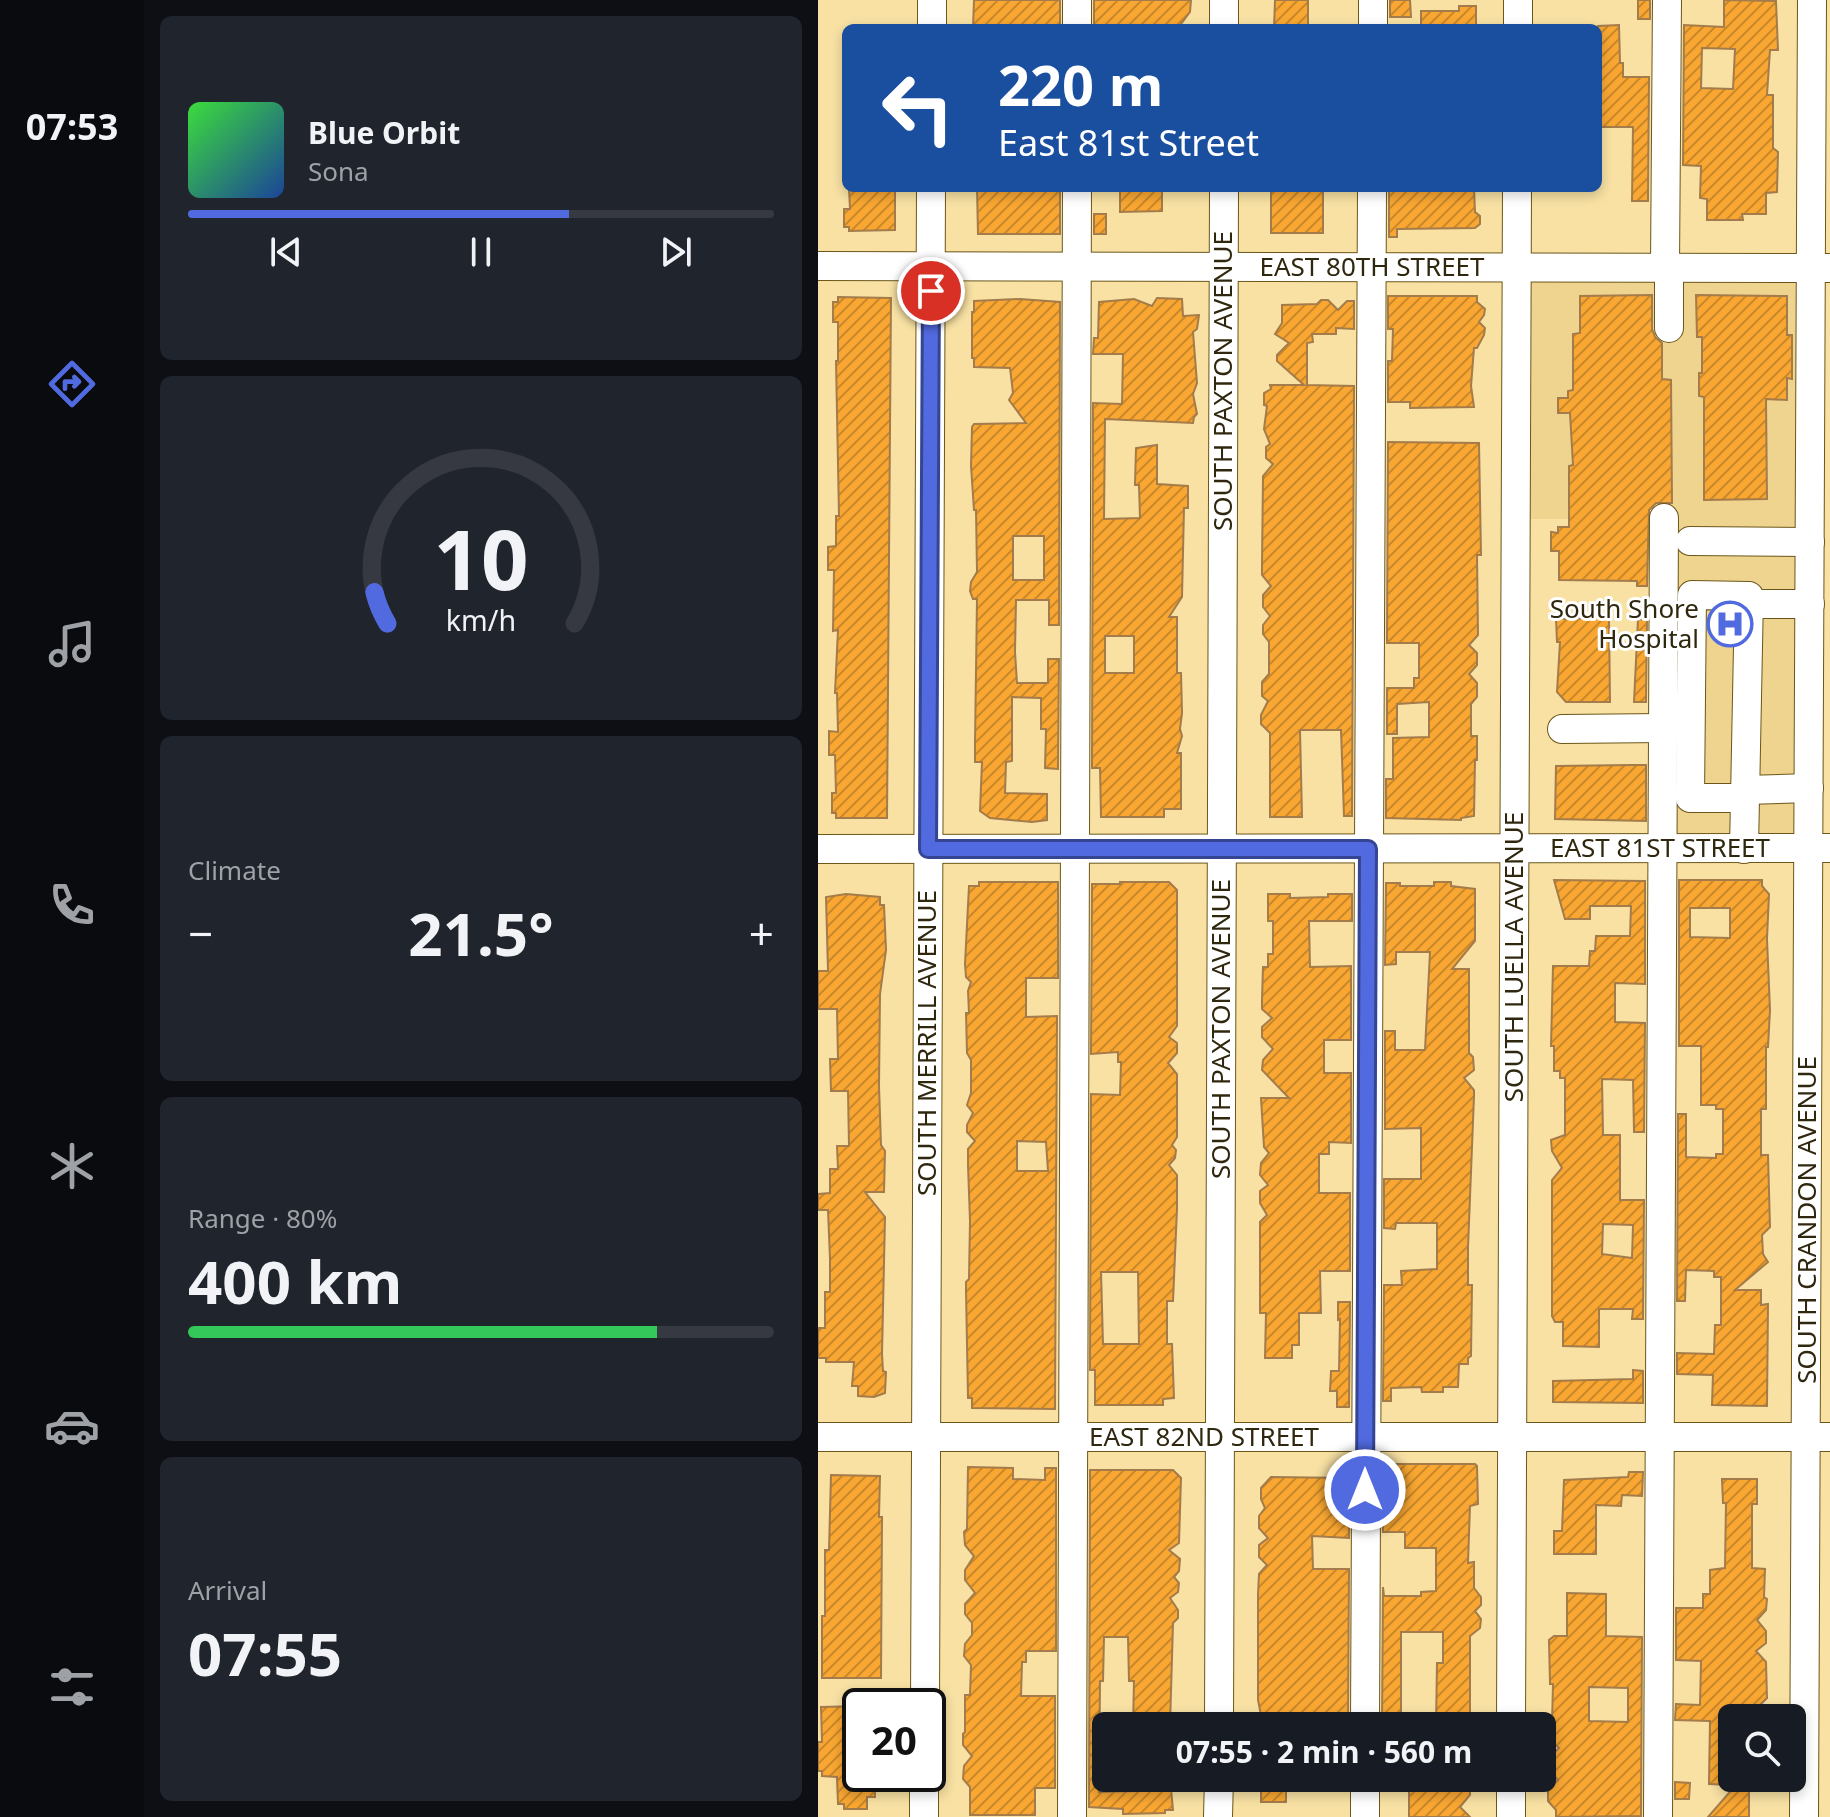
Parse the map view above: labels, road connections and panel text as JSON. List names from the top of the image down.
{
  "streets": {
    "street": [
      "EAST 80TH STREET",
      "SOUTH PAXTON AVENUE",
      "EAST 81ST STREET",
      "SOUTH LUELLA AVENUE",
      "SOUTH MERRILL AVENUE",
      "SOUTH CRANDON AVENUE",
      "EAST 82ND STREET"
    ]
  },
  "crossings": [
    ["EAST 80TH STREET", "SOUTH PAXTON AVENUE"],
    ["EAST 80TH STREET", "SOUTH LUELLA AVENUE"],
    ["EAST 80TH STREET", "SOUTH MERRILL AVENUE"],
    ["EAST 80TH STREET", "SOUTH CRANDON AVENUE"],
    ["SOUTH PAXTON AVENUE", "EAST 81ST STREET"],
    ["SOUTH PAXTON AVENUE", "EAST 82ND STREET"],
    ["EAST 81ST STREET", "SOUTH LUELLA AVENUE"],
    ["EAST 81ST STREET", "SOUTH MERRILL AVENUE"],
    ["EAST 81ST STREET", "SOUTH CRANDON AVENUE"],
    ["SOUTH LUELLA AVENUE", "EAST 82ND STREET"],
    ["SOUTH MERRILL AVENUE", "EAST 82ND STREET"],
    ["SOUTH CRANDON AVENUE", "EAST 82ND STREET"]
  ],
  "places": {
    "hospital": ["South Shore Hospital"]
  },
  "page": {
    "tabs": "07:53",
    "turn": ["220 m", "East 81st Street"],
    "song": ["Blue Orbit", "Sona"],
    "tile": [
      "Climate",
      ["Range · 80%", "400 km"],
      ["Arrival", "07:55"]
    ],
    "heat": ["−", "21.5°", "+"],
    "limit": "20",
    "trip": "07:55 · 2 min · 560 m",
    "gauge": ["10", "km/h"]
  }
}
